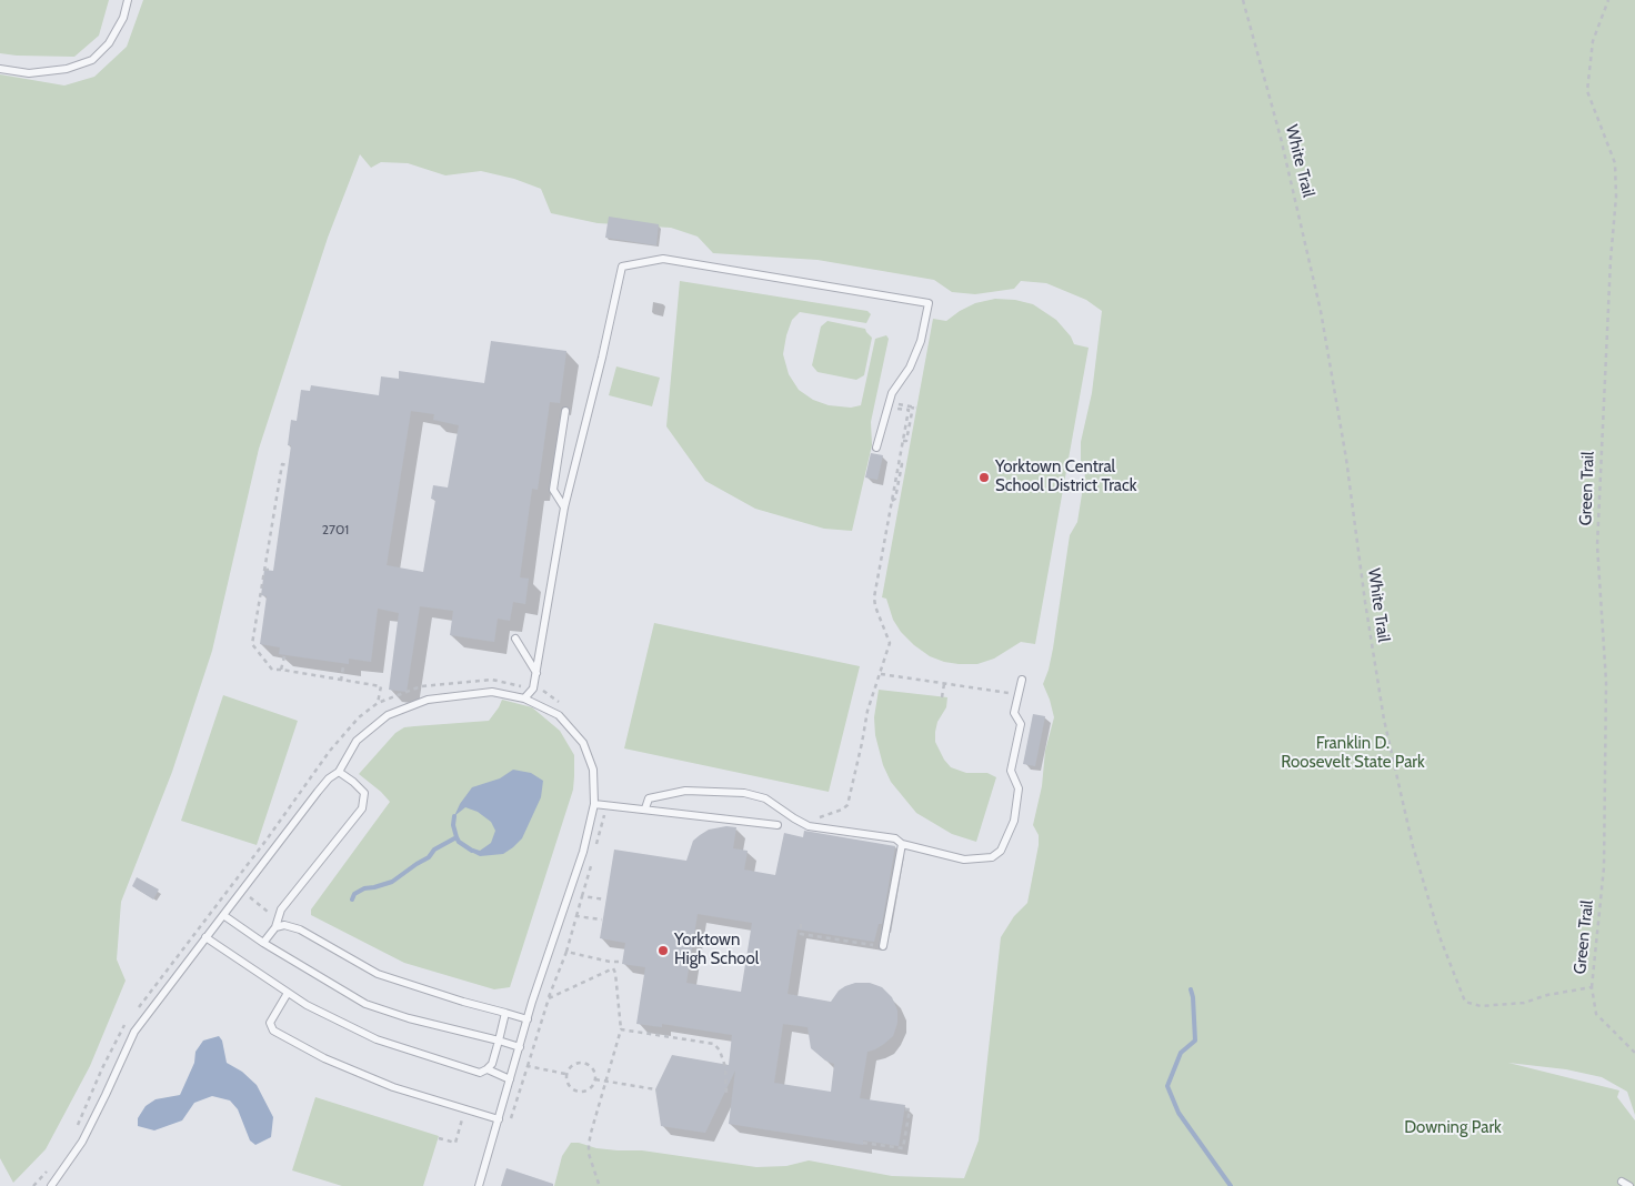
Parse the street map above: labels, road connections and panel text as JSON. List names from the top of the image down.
{
  "streets": {
    "path": ["White Trail", "Green Trail"]
  },
  "crossings": [
    ["White Trail", "Green Trail"]
  ],
  "parks": ["Franklin D. Roosevelt State Park", "Downing Park"],
  "places": ["Yorktown Central School District Track", "Yorktown High School"],
  "house_numbers": ["2701"]
}
